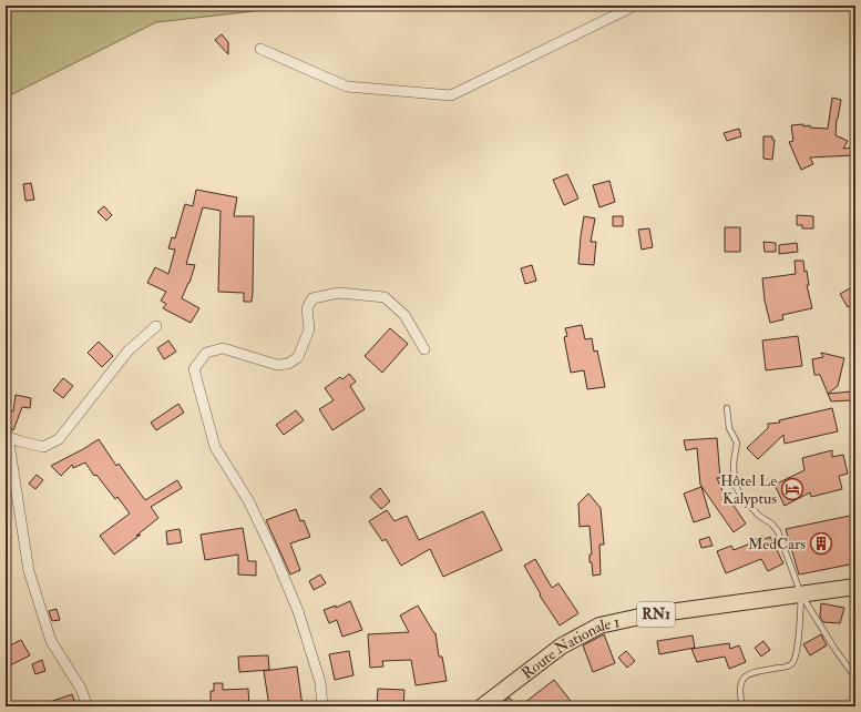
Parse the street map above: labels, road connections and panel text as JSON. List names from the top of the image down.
{
  "streets": {
    "main road": ["RN1", "Route Nationale 1"]
  },
  "places": {
    "hotel": ["Hôtel Le Kalyptus"],
    "building": ["MedCars"]
  }
}
